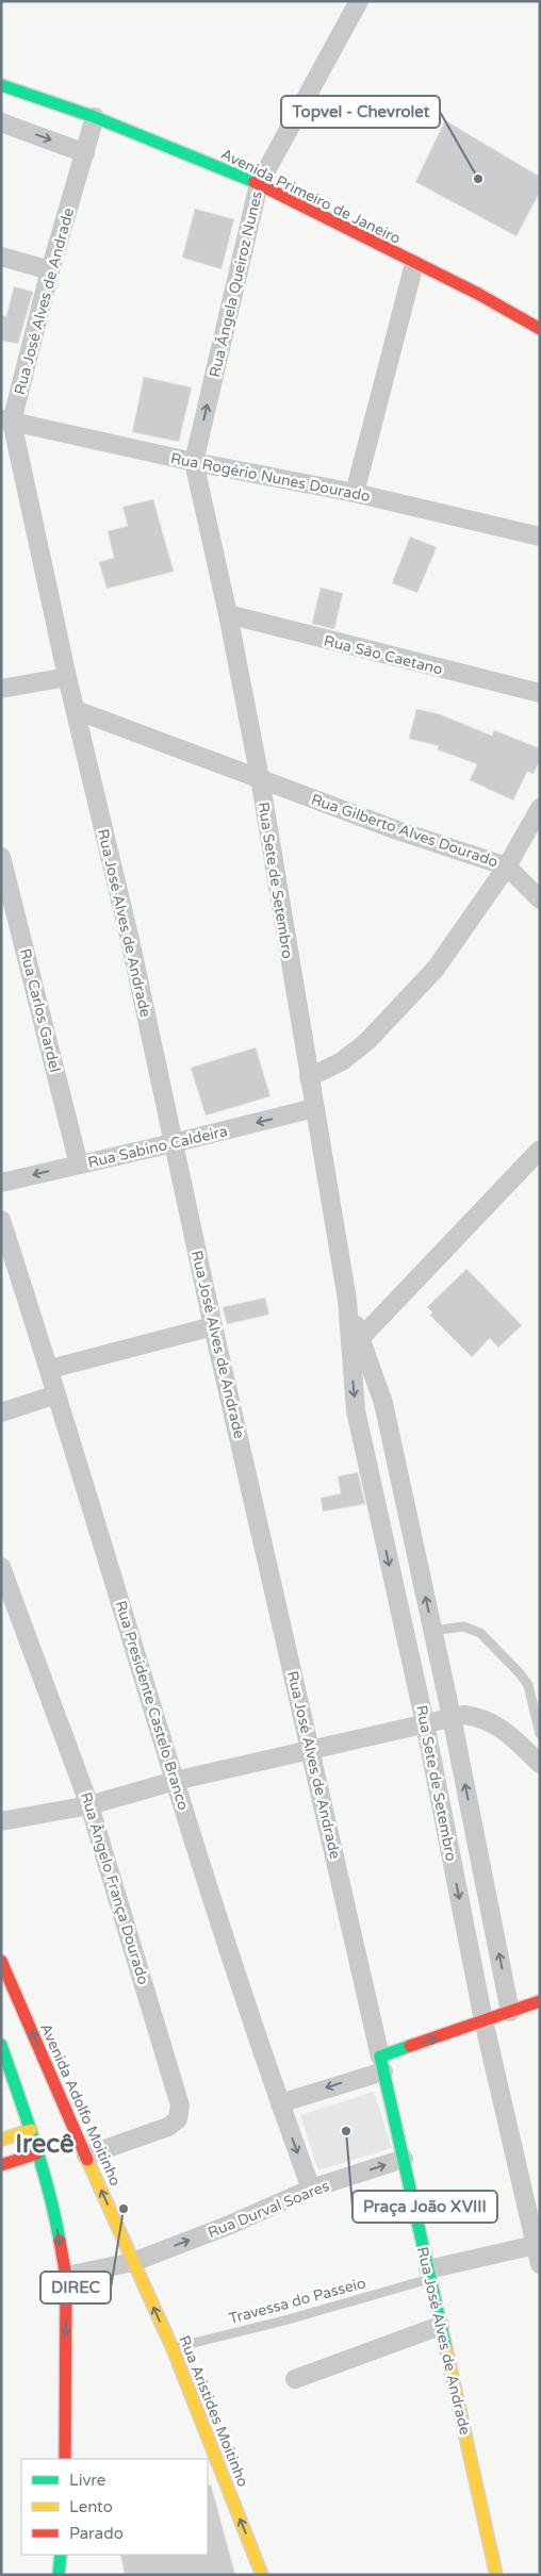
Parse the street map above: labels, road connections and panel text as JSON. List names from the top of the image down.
{
  "streets": {
    "street": [
      "Avenida Primeiro de Janeiro",
      "Rua Ângela Queiroz Nunes",
      "Rua José Alves de Andrade",
      "Rua Rogério Nunes Dourado",
      "Rua São Caetano",
      "Rua Gilberto Alves Dourado",
      "Rua Sete de Setembro",
      "Rua Carlos Gardel",
      "Rua Sabino Caldeira",
      "Rua Presidente Castelo Branco",
      "Rua Ângelo França Dourado",
      "Avenida Adolfo Moitinho",
      "Rua Durval Soares",
      "Rua Aristides Moitinho"
    ],
    "lane": ["Travessa do Passeio"]
  },
  "crossings": [
    ["Avenida Primeiro de Janeiro", "Rua Ângela Queiroz Nunes"],
    ["Avenida Primeiro de Janeiro", "Rua José Alves de Andrade"],
    ["Rua Ângela Queiroz Nunes", "Rua Rogério Nunes Dourado"],
    ["Rua Ângela Queiroz Nunes", "Rua Sete de Setembro"],
    ["Rua José Alves de Andrade", "Rua Rogério Nunes Dourado"],
    ["Rua José Alves de Andrade", "Rua Gilberto Alves Dourado"],
    ["Rua José Alves de Andrade", "Rua Sabino Caldeira"],
    ["Rua José Alves de Andrade", "Rua Durval Soares"],
    ["Rua José Alves de Andrade", "Travessa do Passeio"],
    ["Rua Rogério Nunes Dourado", "Rua Sete de Setembro"],
    ["Rua São Caetano", "Rua Sete de Setembro"],
    ["Rua Gilberto Alves Dourado", "Rua Sete de Setembro"],
    ["Rua Sete de Setembro", "Rua Sabino Caldeira"],
    ["Rua Carlos Gardel", "Rua Sabino Caldeira"],
    ["Rua Presidente Castelo Branco", "Rua Durval Soares"],
    ["Rua Ângelo França Dourado", "Avenida Adolfo Moitinho"],
    ["Avenida Adolfo Moitinho", "Rua Durval Soares"],
    ["Avenida Adolfo Moitinho", "Rua Aristides Moitinho"],
    ["Rua Durval Soares", "Rua Aristides Moitinho"],
    ["Travessa do Passeio", "Rua Aristides Moitinho"]
  ],
  "one_way": ["Rua Sabino Caldeira"],
  "districts": ["Irecê"],
  "places": ["Topvel - Chevrolet", "Praça João XVIII", "DIREC"],
  "legend": ["Livre", "Lento", "Parado"]
}
